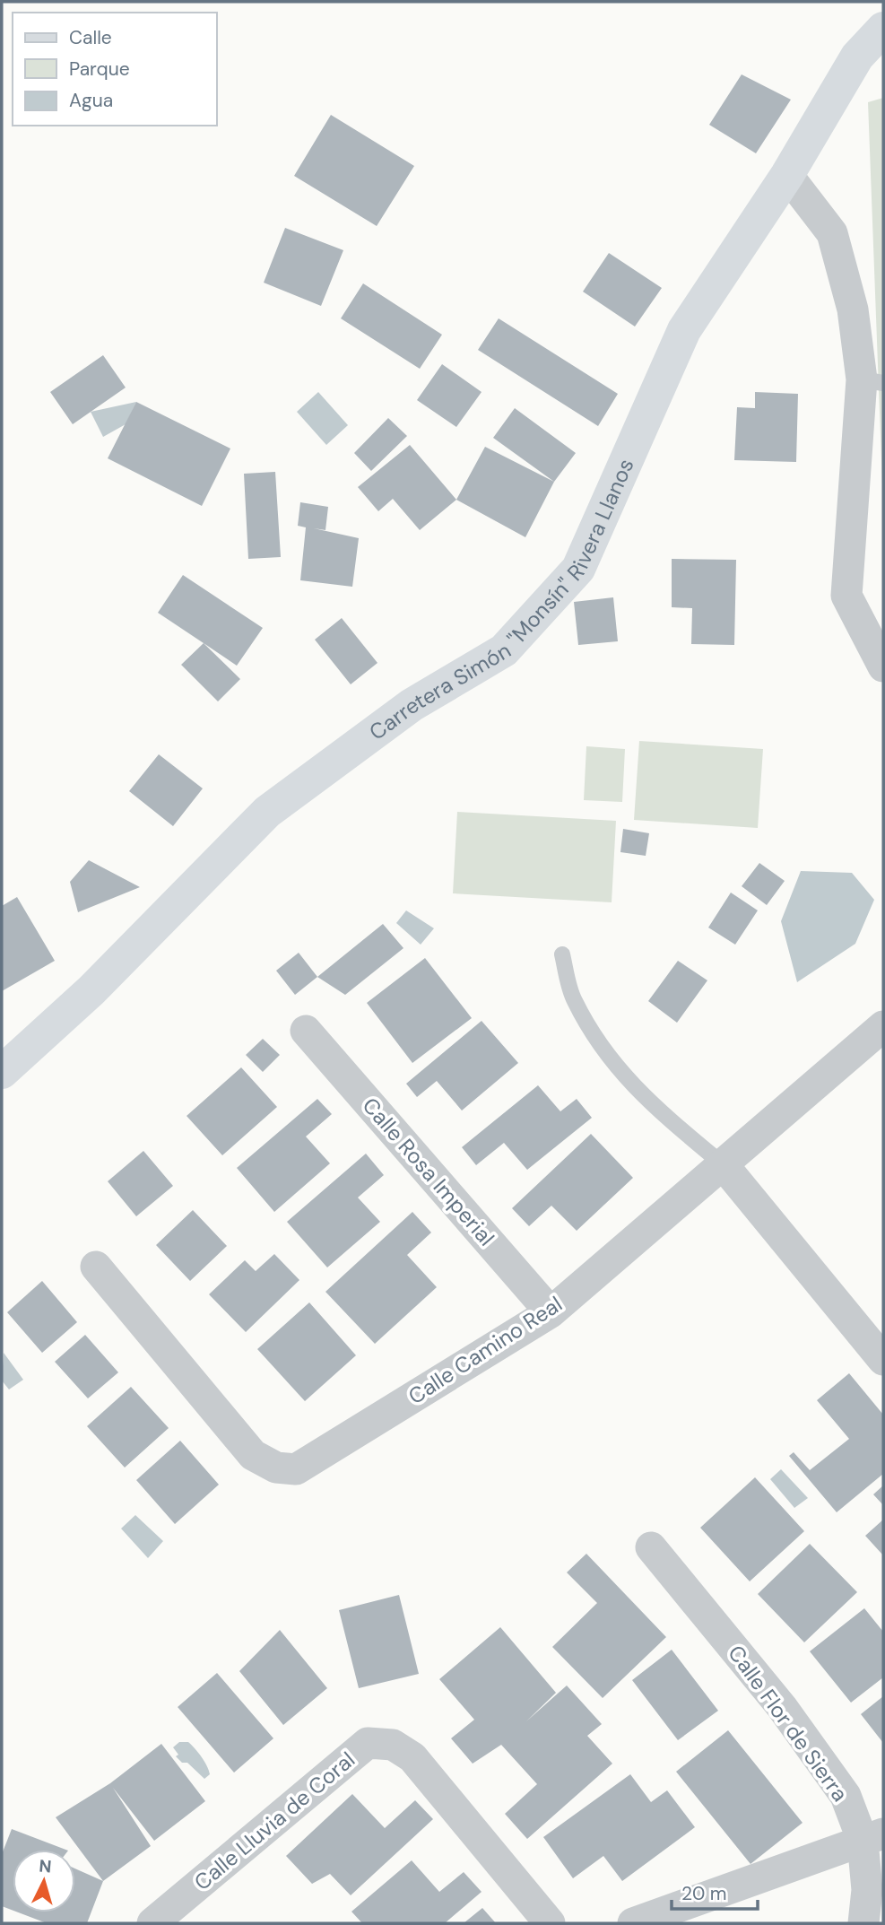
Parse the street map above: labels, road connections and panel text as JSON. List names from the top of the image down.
{
  "streets": {
    "street": [
      "Carretera Simón \"Monsín\" Rivera Llanos",
      "Calle Rosa Imperial",
      "Calle Camino Real",
      "Calle Flor de Sierra",
      "Calle Lluvia de Coral"
    ]
  },
  "crossings": [
    ["Calle Rosa Imperial", "Calle Camino Real"]
  ],
  "legend": ["Calle", "Parque", "Agua"],
  "scale_bar": "20 m",
  "north": "top"
}
